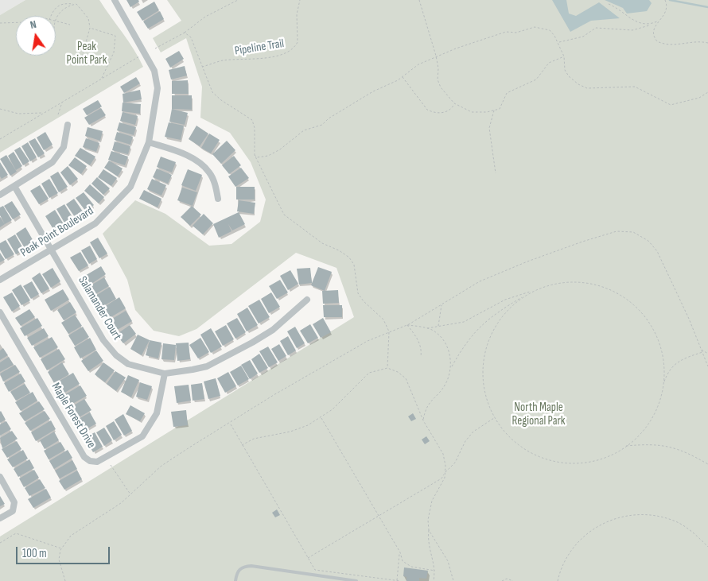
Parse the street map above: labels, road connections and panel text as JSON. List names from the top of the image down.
{
  "streets": {
    "street": ["Peak Point Boulevard", "Salamander Court", "Maple Forest Drive"],
    "path": ["Pipeline Trail"]
  },
  "crossings": [
    ["Peak Point Boulevard", "Salamander Court"],
    ["Salamander Court", "Maple Forest Drive"]
  ],
  "parks": ["Peak Point Park", "North Maple Regional Park"],
  "scale_bar": "100 m",
  "north": "top"
}
